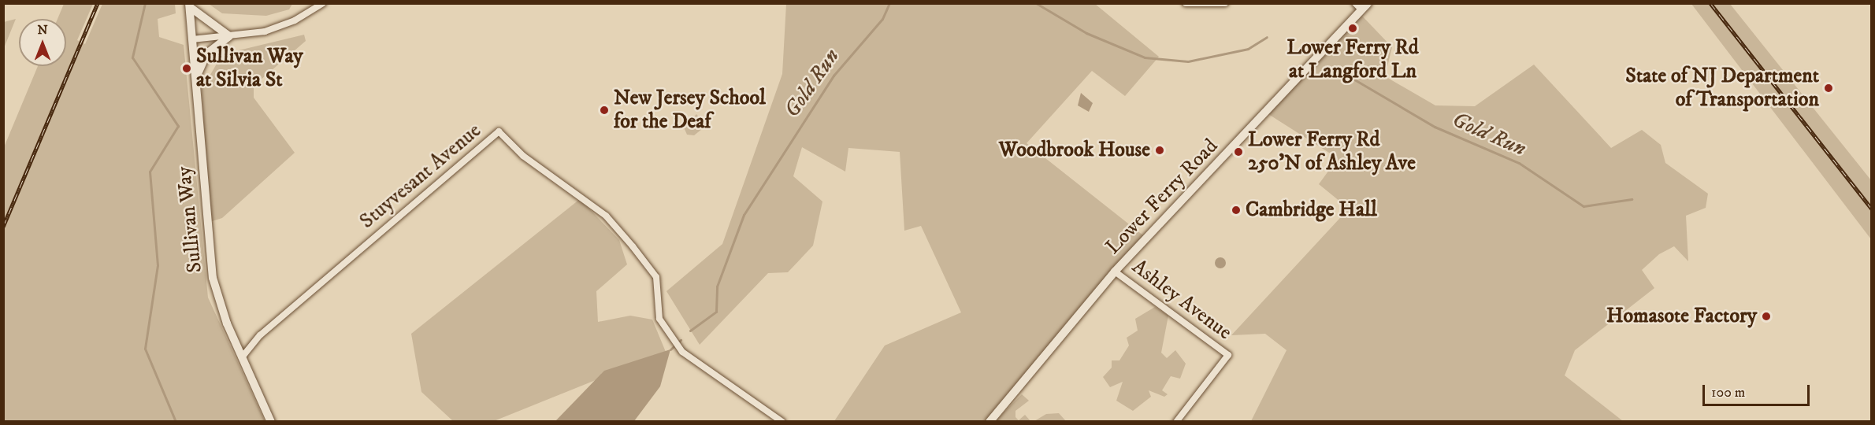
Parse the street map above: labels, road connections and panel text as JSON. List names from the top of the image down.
{
  "streets": {
    "street": [
      "Stuyvesant Avenue",
      "Lower Ferry Road",
      "Sullivan Way",
      "Ashley Avenue"
    ]
  },
  "crossings": [
    ["Stuyvesant Avenue", "Sullivan Way"],
    ["Lower Ferry Road", "Ashley Avenue"]
  ],
  "water": ["Gold Run"],
  "places": [
    "Lower Ferry Rd at Langford Ln",
    "Sullivan Way at Silvia St",
    "State of NJ Department of Transportation",
    "New Jersey School for the Deaf",
    "Woodbrook House",
    "Lower Ferry Rd 250'N of Ashley Ave",
    "Cambridge Hall",
    "Homasote Factory"
  ],
  "scale_bar": "100 m",
  "north": "top"
}
